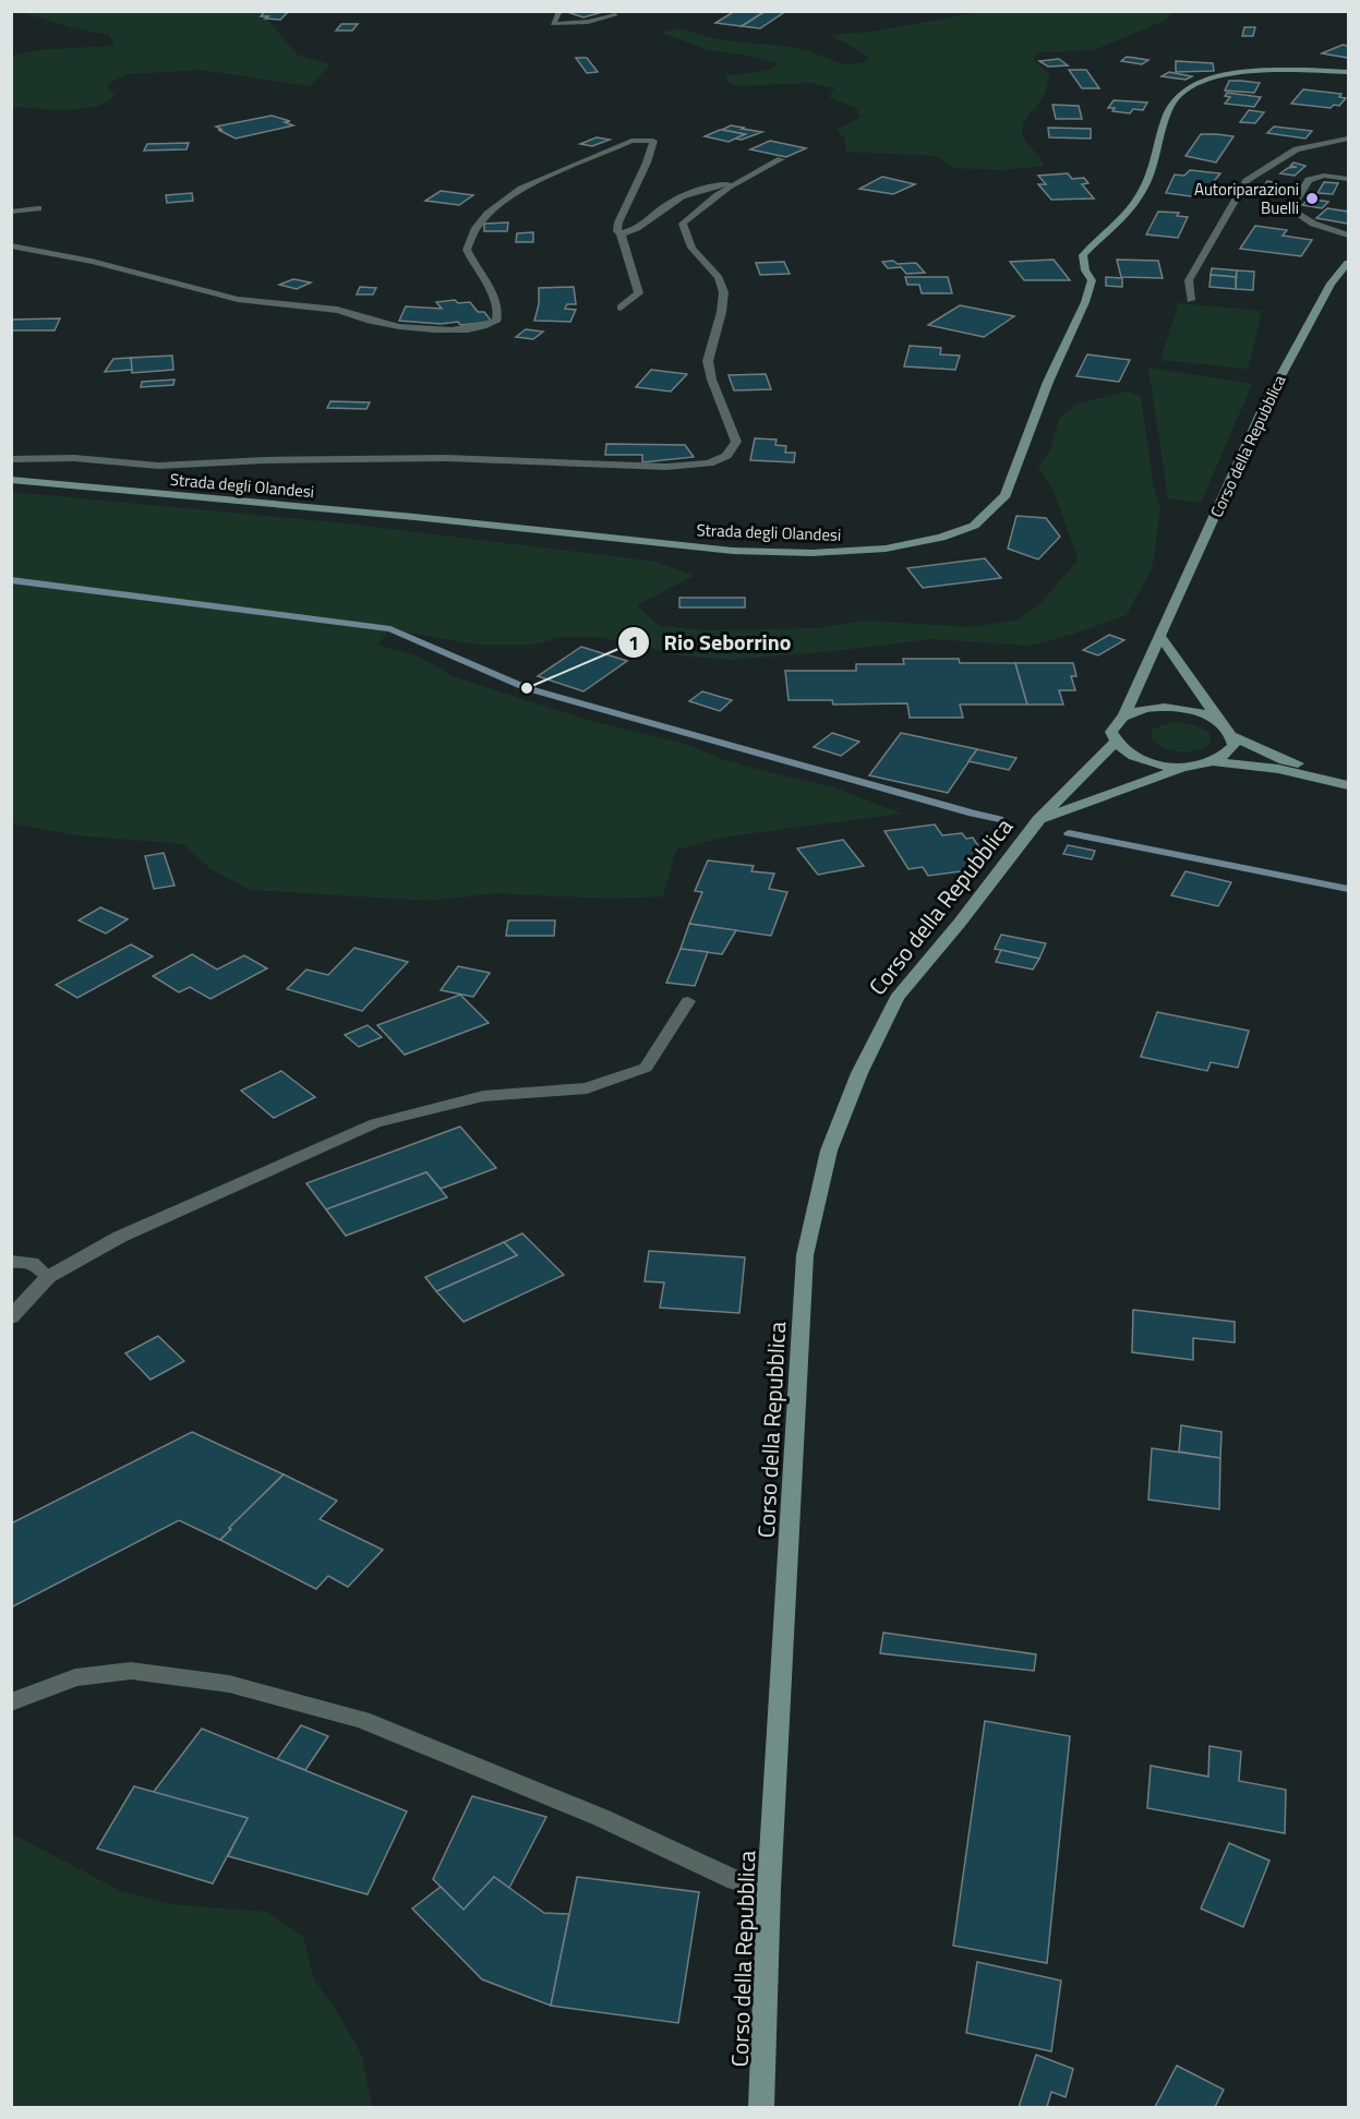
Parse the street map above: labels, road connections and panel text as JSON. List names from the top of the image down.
{
  "streets": {
    "main road": ["Corso della Repubblica", "Strada degli Olandesi"]
  },
  "places": ["Autoriparazioni Buelli", "Rio Seborrino"]
}
